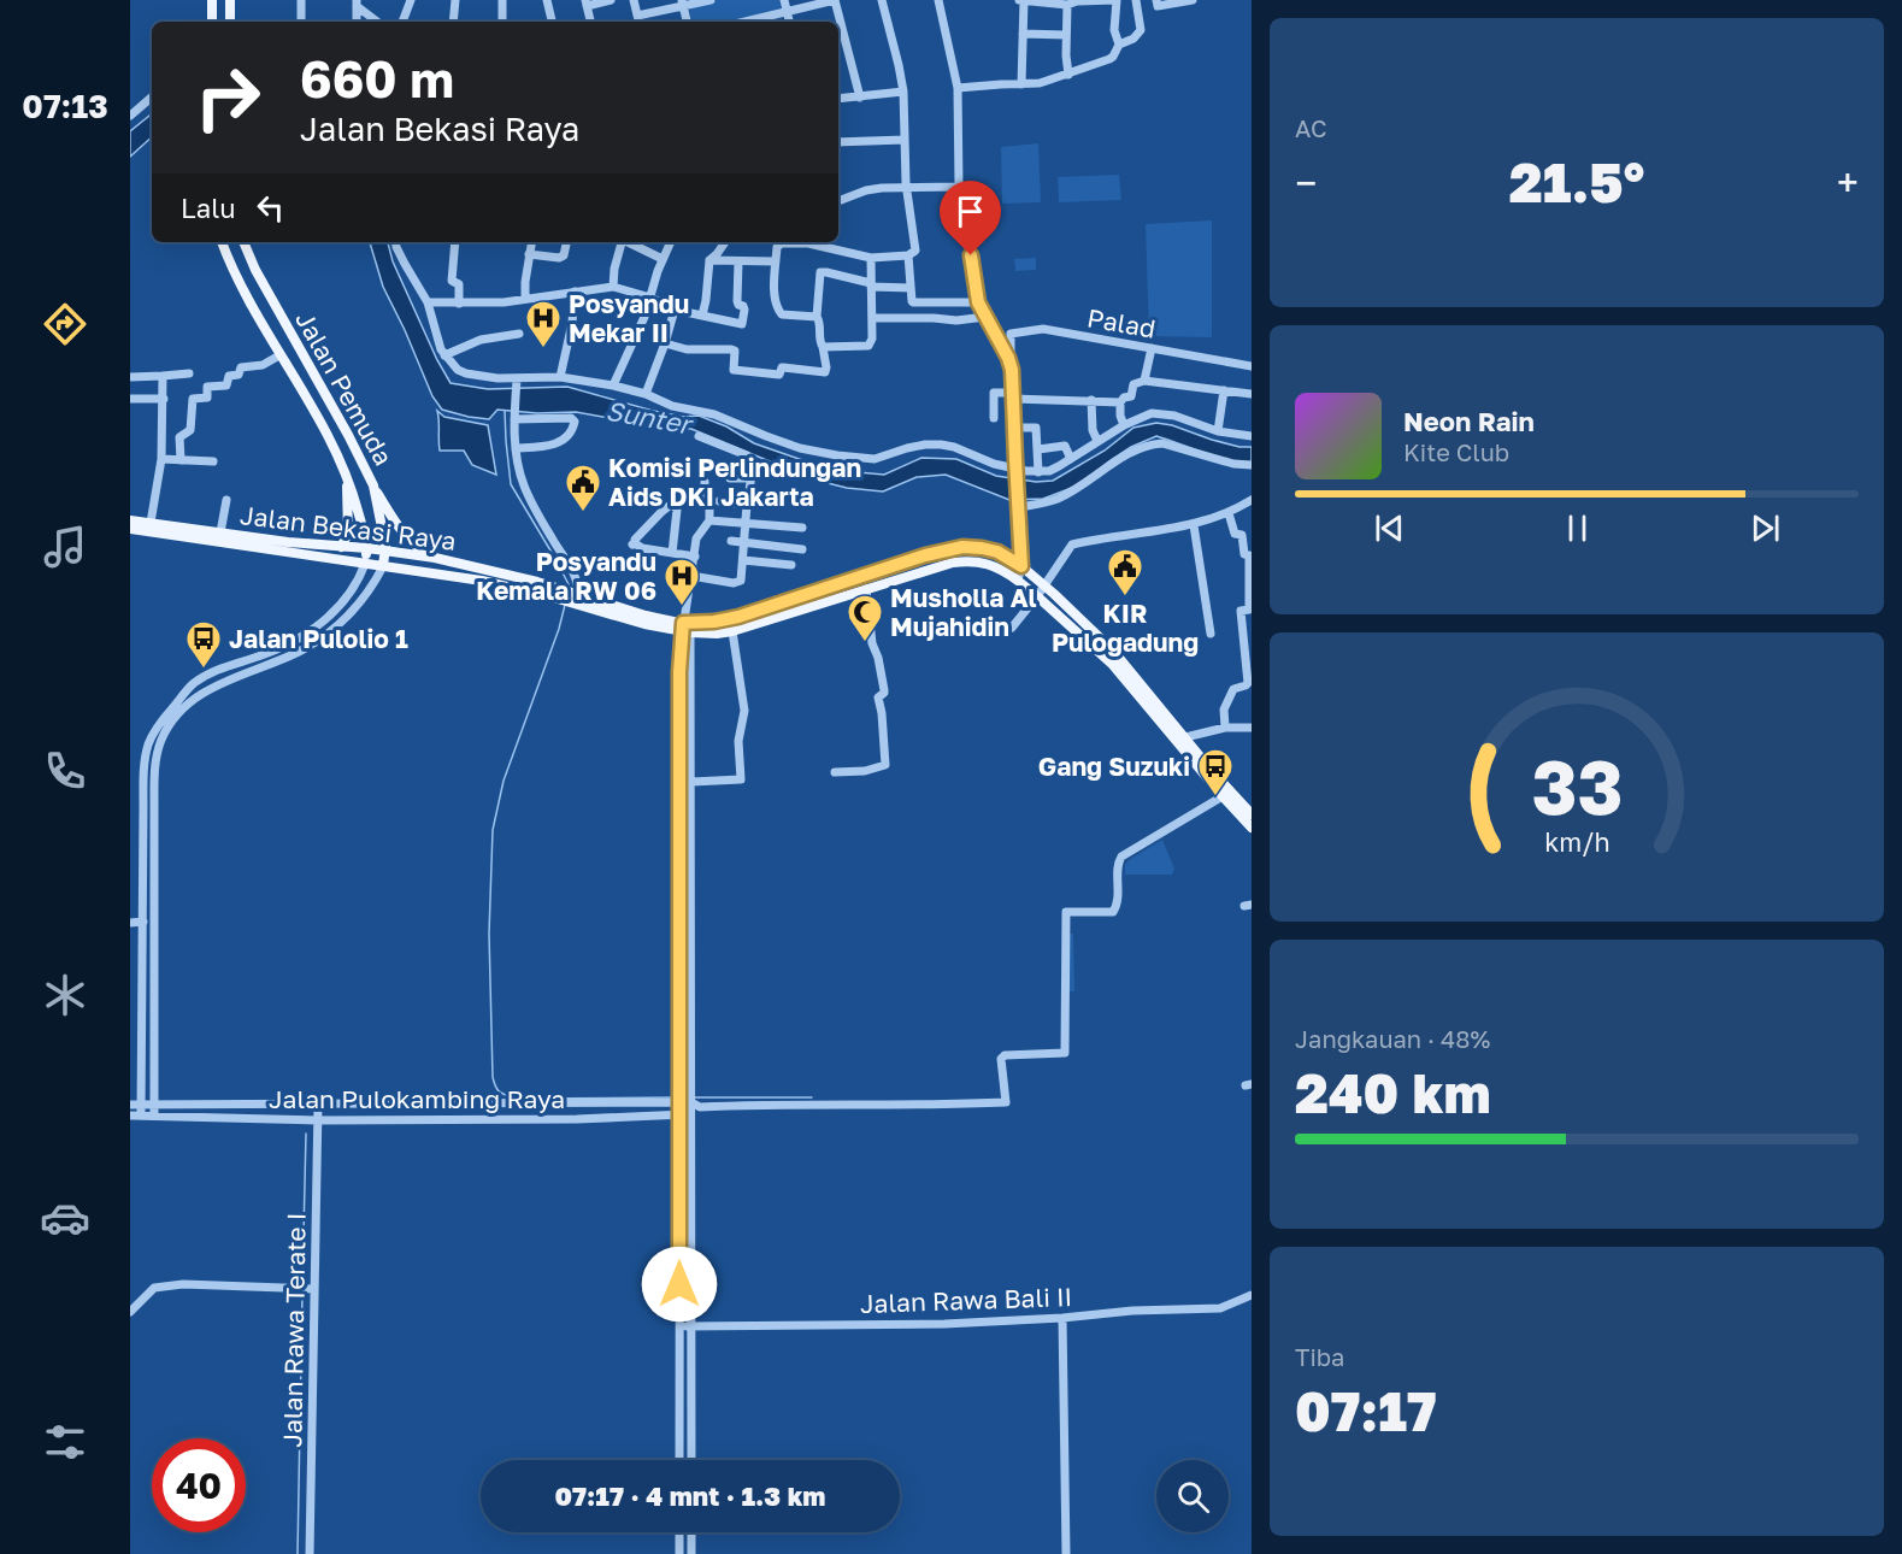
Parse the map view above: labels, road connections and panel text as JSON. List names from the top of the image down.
{
  "streets": {
    "main road": ["Jalan Pemuda", "Jalan Bekasi Raya"],
    "street": [
      "Palad",
      "Jalan Pulokambing Raya",
      "Jalan Rawa Bali II",
      "Jalan Rawa Terate I"
    ]
  },
  "crossings": [
    ["Jalan Pemuda", "Jalan Bekasi Raya"],
    ["Jalan Pulokambing Raya", "Jalan Rawa Terate I"]
  ],
  "water": ["Sunter"],
  "places": {
    "hospital": ["Posyandu Mekar II", "Posyandu Kemala RW 06"],
    "public building": ["Komisi Perlindungan Aids DKI Jakarta", "KIR Pulogadung"],
    "mosque": ["Musholla Al Mujahidin"],
    "bus stop": ["Jalan Pulolio 1", "Gang Suzuki"]
  },
  "page": {
    "tabs": "07:13",
    "tile": [
      "AC",
      ["Jangkauan · 48%", "240 km"],
      ["Tiba", "07:17"]
    ],
    "turn": ["660 m", "Jalan Bekasi Raya"],
    "heat": ["−", "21.5°", "+"],
    "then": "Lalu",
    "song": ["Neon Rain", "Kite Club"],
    "limit": "40",
    "trip": "07:17 · 4 mnt · 1.3 km",
    "gauge": ["33", "km/h"]
  }
}
